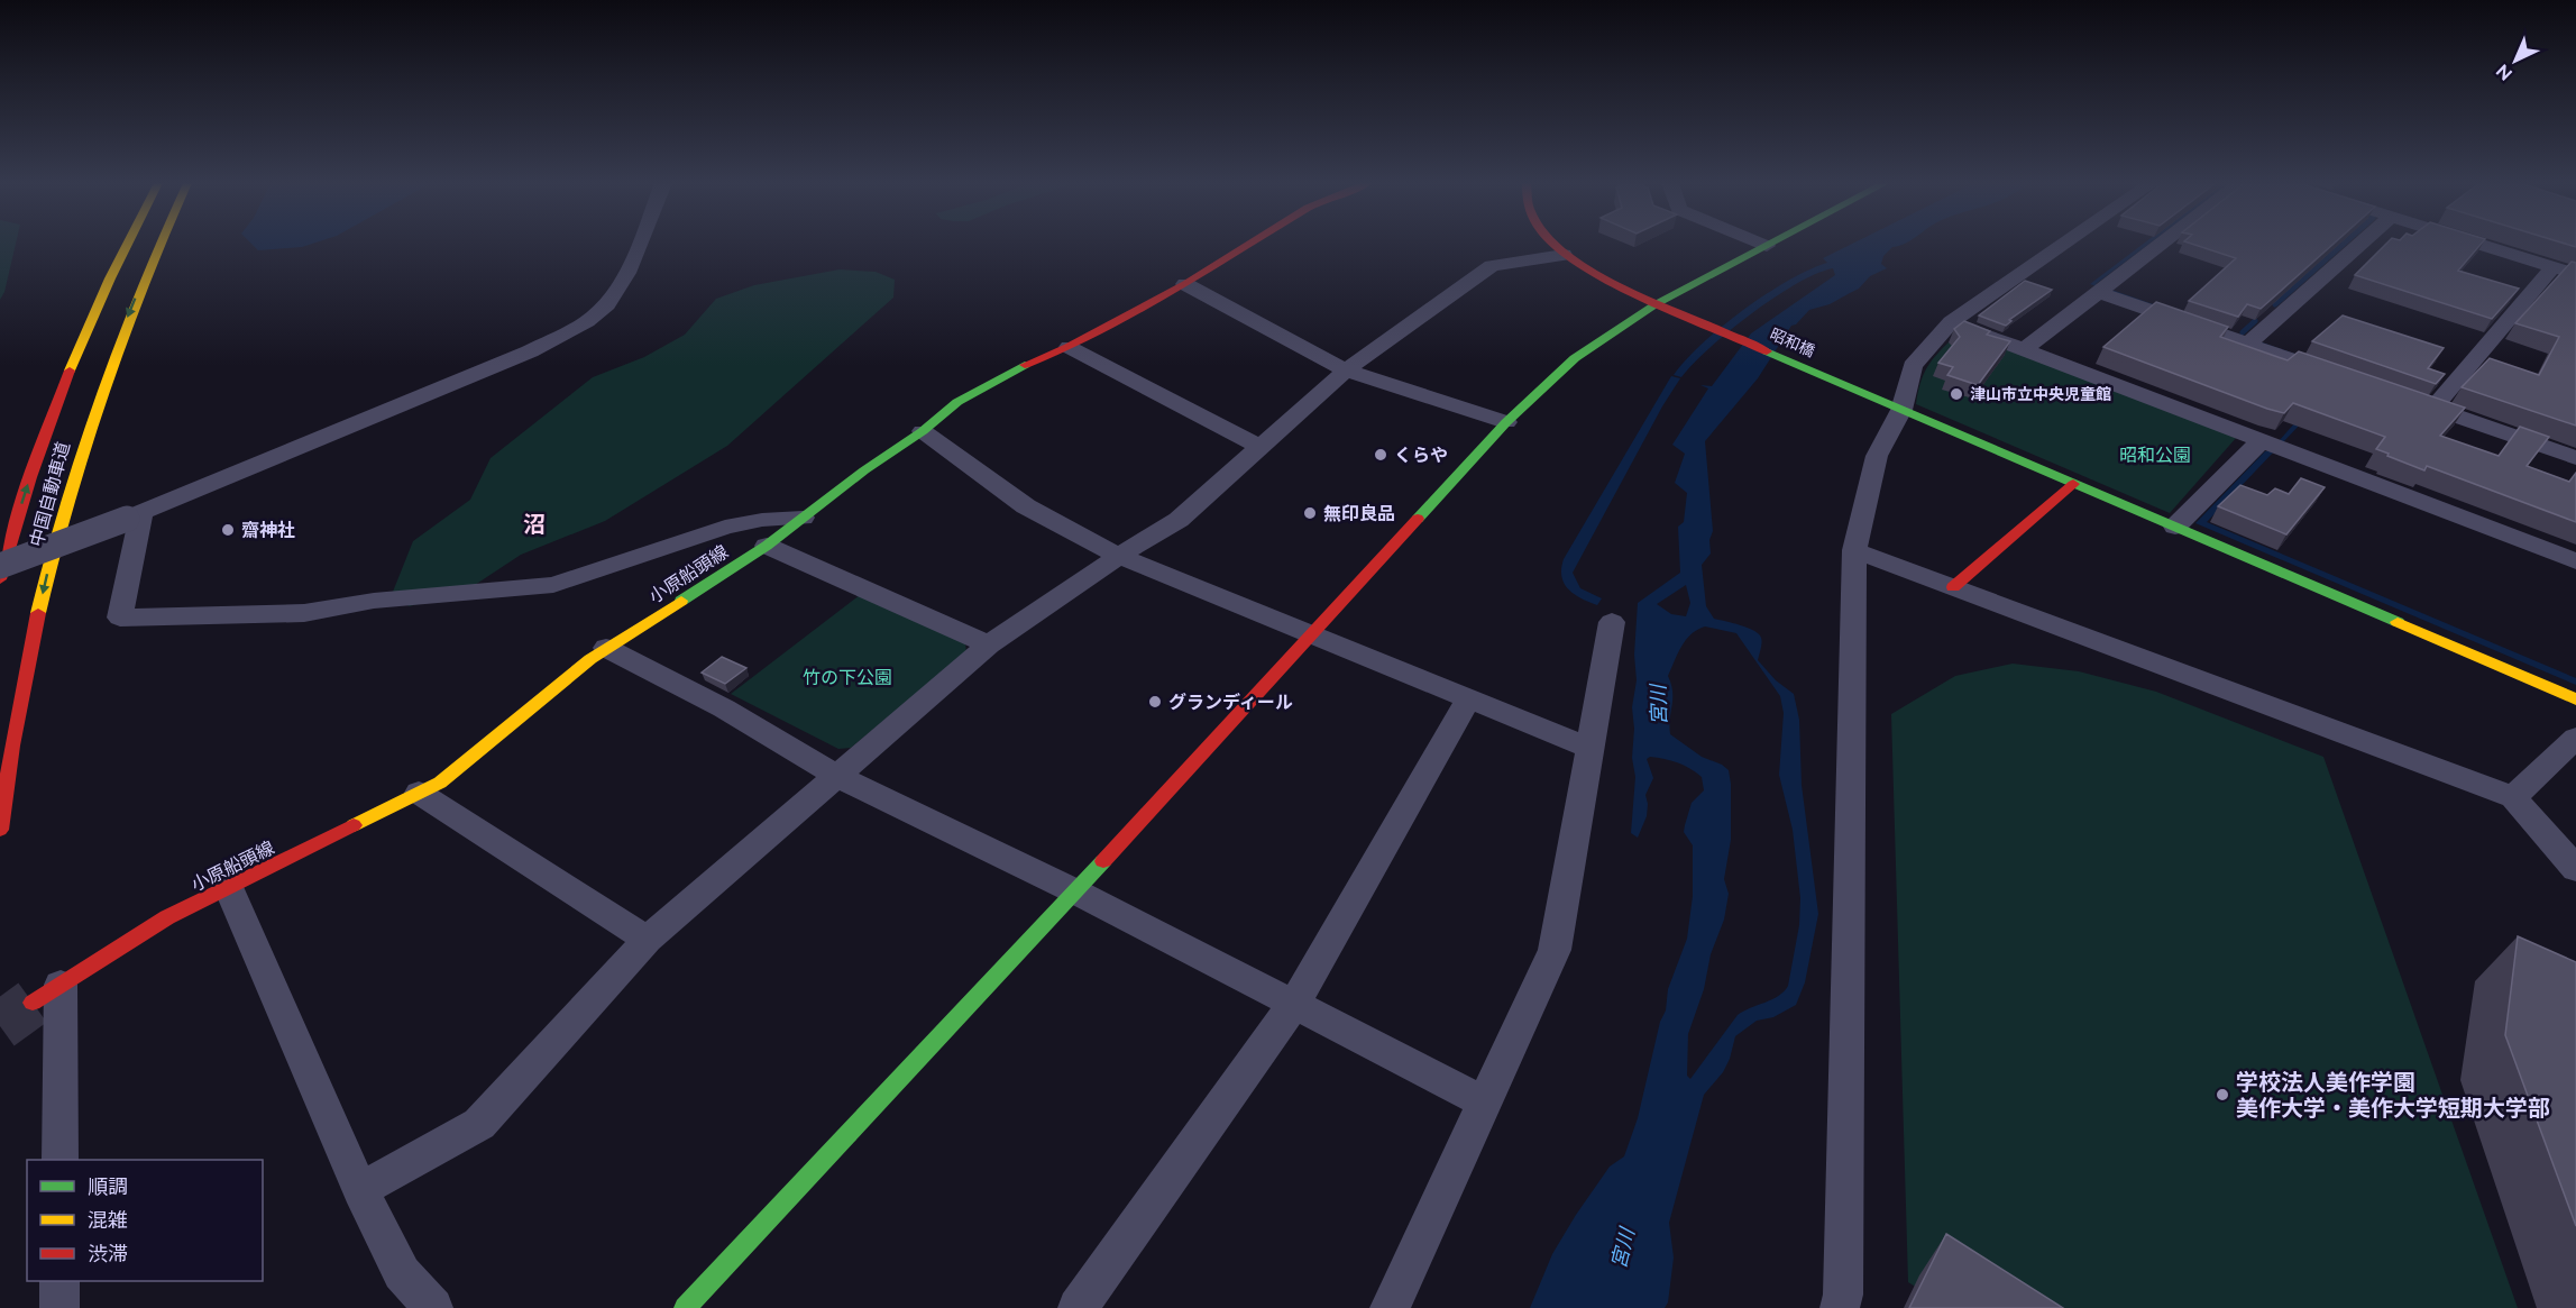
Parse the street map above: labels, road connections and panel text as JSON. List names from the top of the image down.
{
  "streets": {
    "main road": ["昭和橋", "中国自動車道", "小原船頭線"]
  },
  "districts": ["沼"],
  "water": ["宮川"],
  "parks": ["昭和公園", "竹の下公園"],
  "places": [
    "津山市立中央児童館",
    "くらや",
    "無印良品",
    "齋神社",
    "グランディール",
    "学校法人美作学園 美作大学・美作大学短期大学部"
  ],
  "legend": ["順調", "混雑", "渋滞"],
  "north": "bottom left"
}
